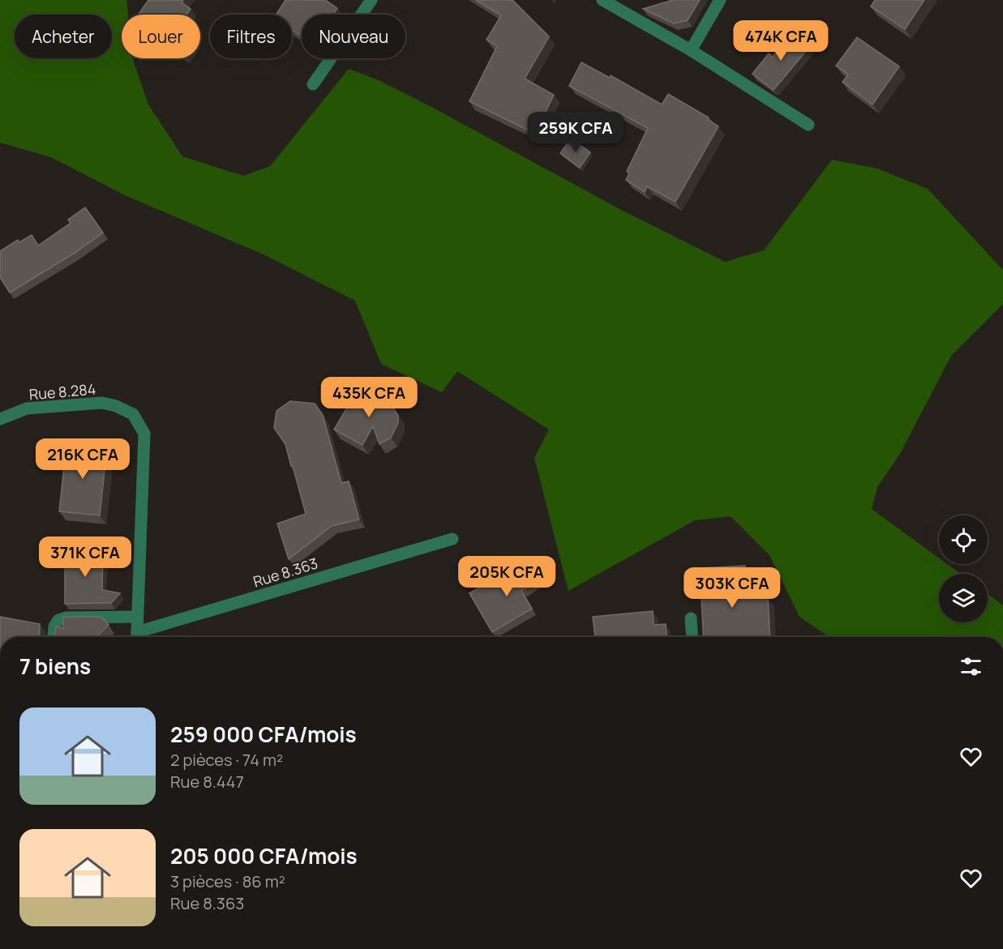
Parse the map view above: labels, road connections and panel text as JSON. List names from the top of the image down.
{
  "streets": {
    "street": ["Rue 8.284", "Rue 8.363"]
  },
  "page": {
    "chip": [
      "Acheter",
      "Louer",
      "Filtres",
      "Nouveau"
    ],
    "price": [
      "474K CFA",
      "259K CFA",
      "435K CFA",
      "216K CFA",
      "371K CFA",
      "205K CFA",
      "303K CFA"
    ],
    "heading": "7 biens",
    "list": [
      {
        "name": "259 000 CFA/mois",
        "note": "2 pièces · 74 m² · Rue 8.447"
      },
      {
        "name": "205 000 CFA/mois",
        "note": "3 pièces · 86 m² · Rue 8.363"
      }
    ]
  }
}
